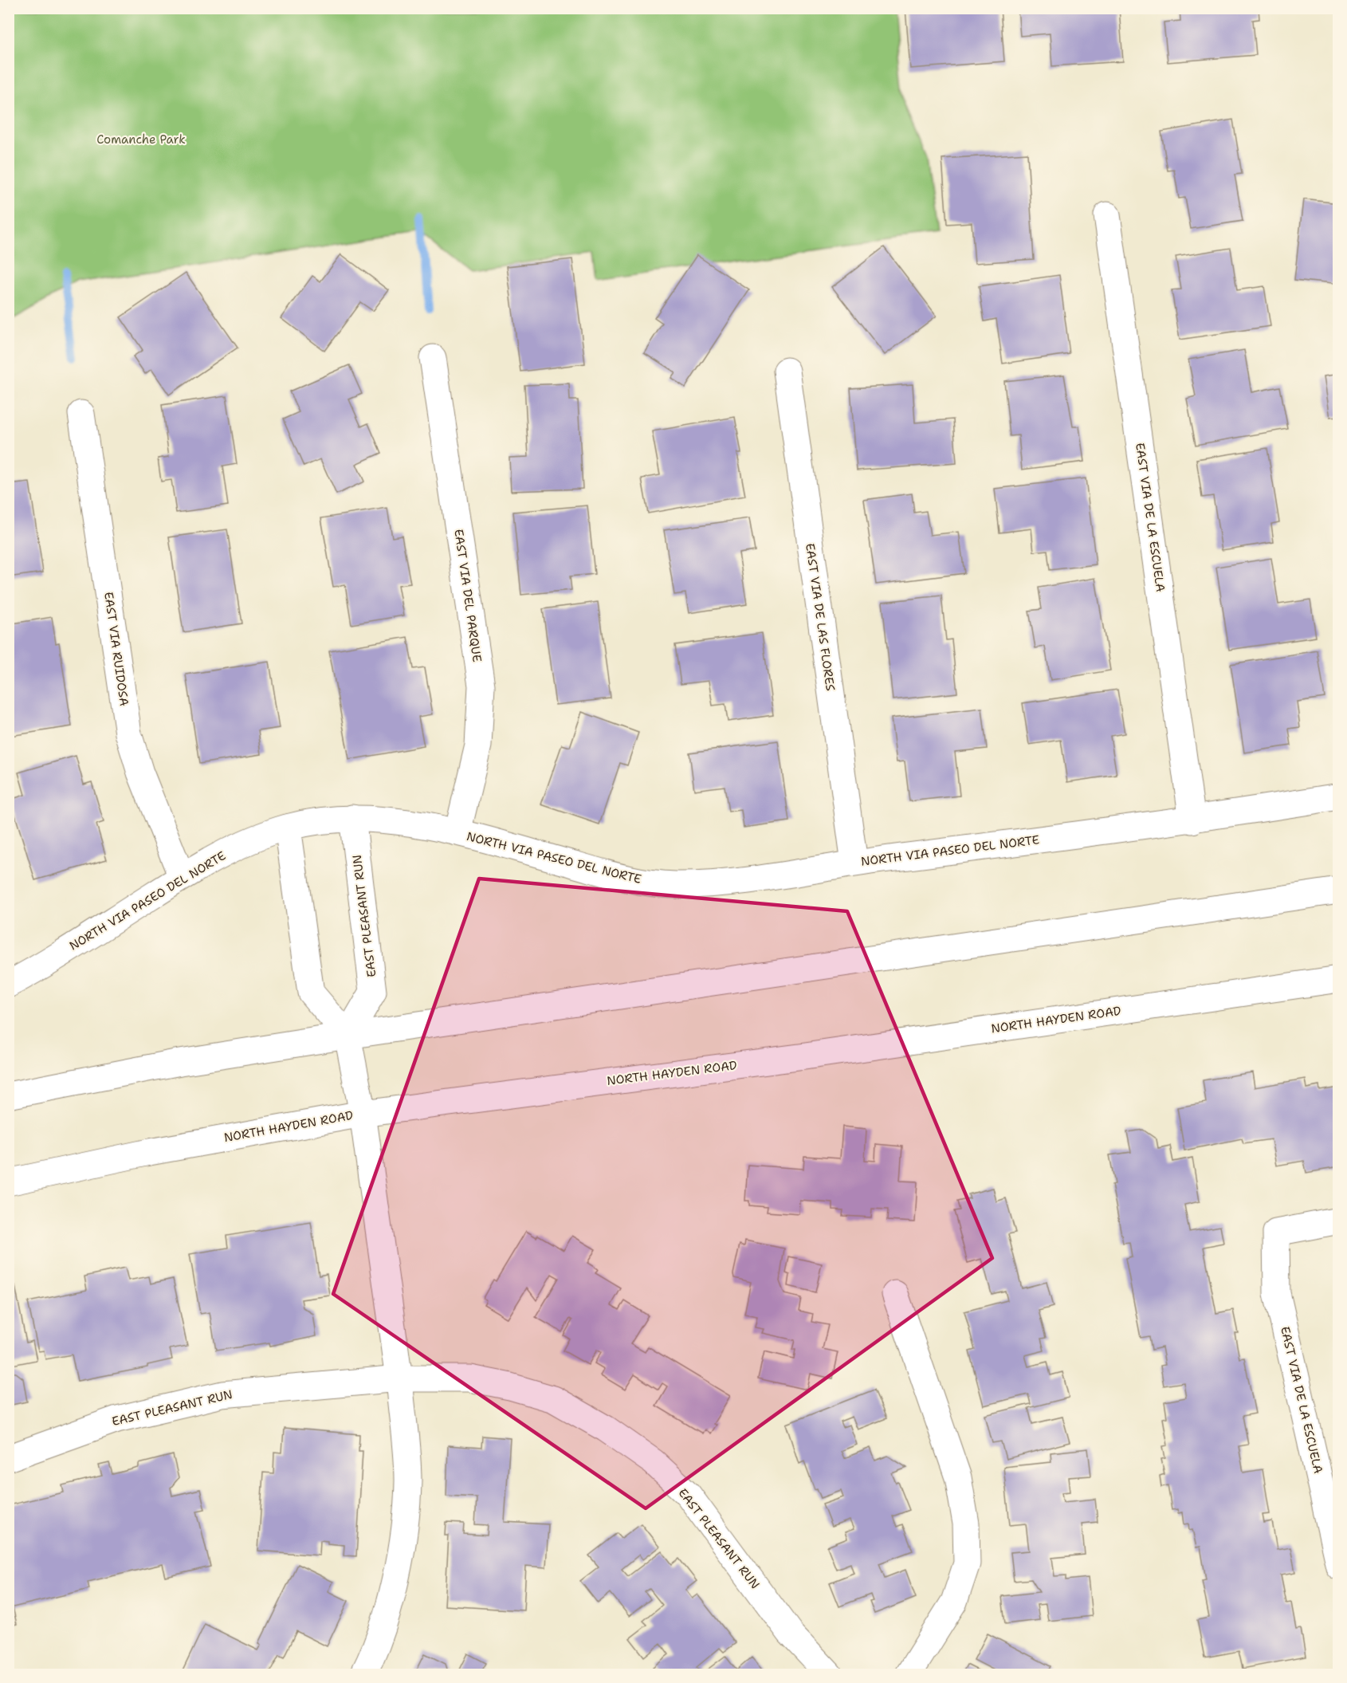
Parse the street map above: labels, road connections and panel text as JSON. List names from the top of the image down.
{
  "streets": {
    "street": [
      "EAST VIA DE LA ESCUELA",
      "EAST VIA DEL PARQUE",
      "EAST VIA DE LAS FLORES",
      "EAST VIA RUIDOSA",
      "NORTH VIA PASEO DEL NORTE",
      "EAST PLEASANT RUN",
      "NORTH HAYDEN ROAD"
    ]
  },
  "crossings": [
    ["EAST VIA DE LA ESCUELA", "NORTH VIA PASEO DEL NORTE"],
    ["EAST VIA DEL PARQUE", "NORTH VIA PASEO DEL NORTE"],
    ["EAST VIA DE LAS FLORES", "NORTH VIA PASEO DEL NORTE"],
    ["EAST VIA RUIDOSA", "NORTH VIA PASEO DEL NORTE"],
    ["NORTH VIA PASEO DEL NORTE", "EAST PLEASANT RUN"]
  ],
  "parks": ["Comanche Park"]
}
